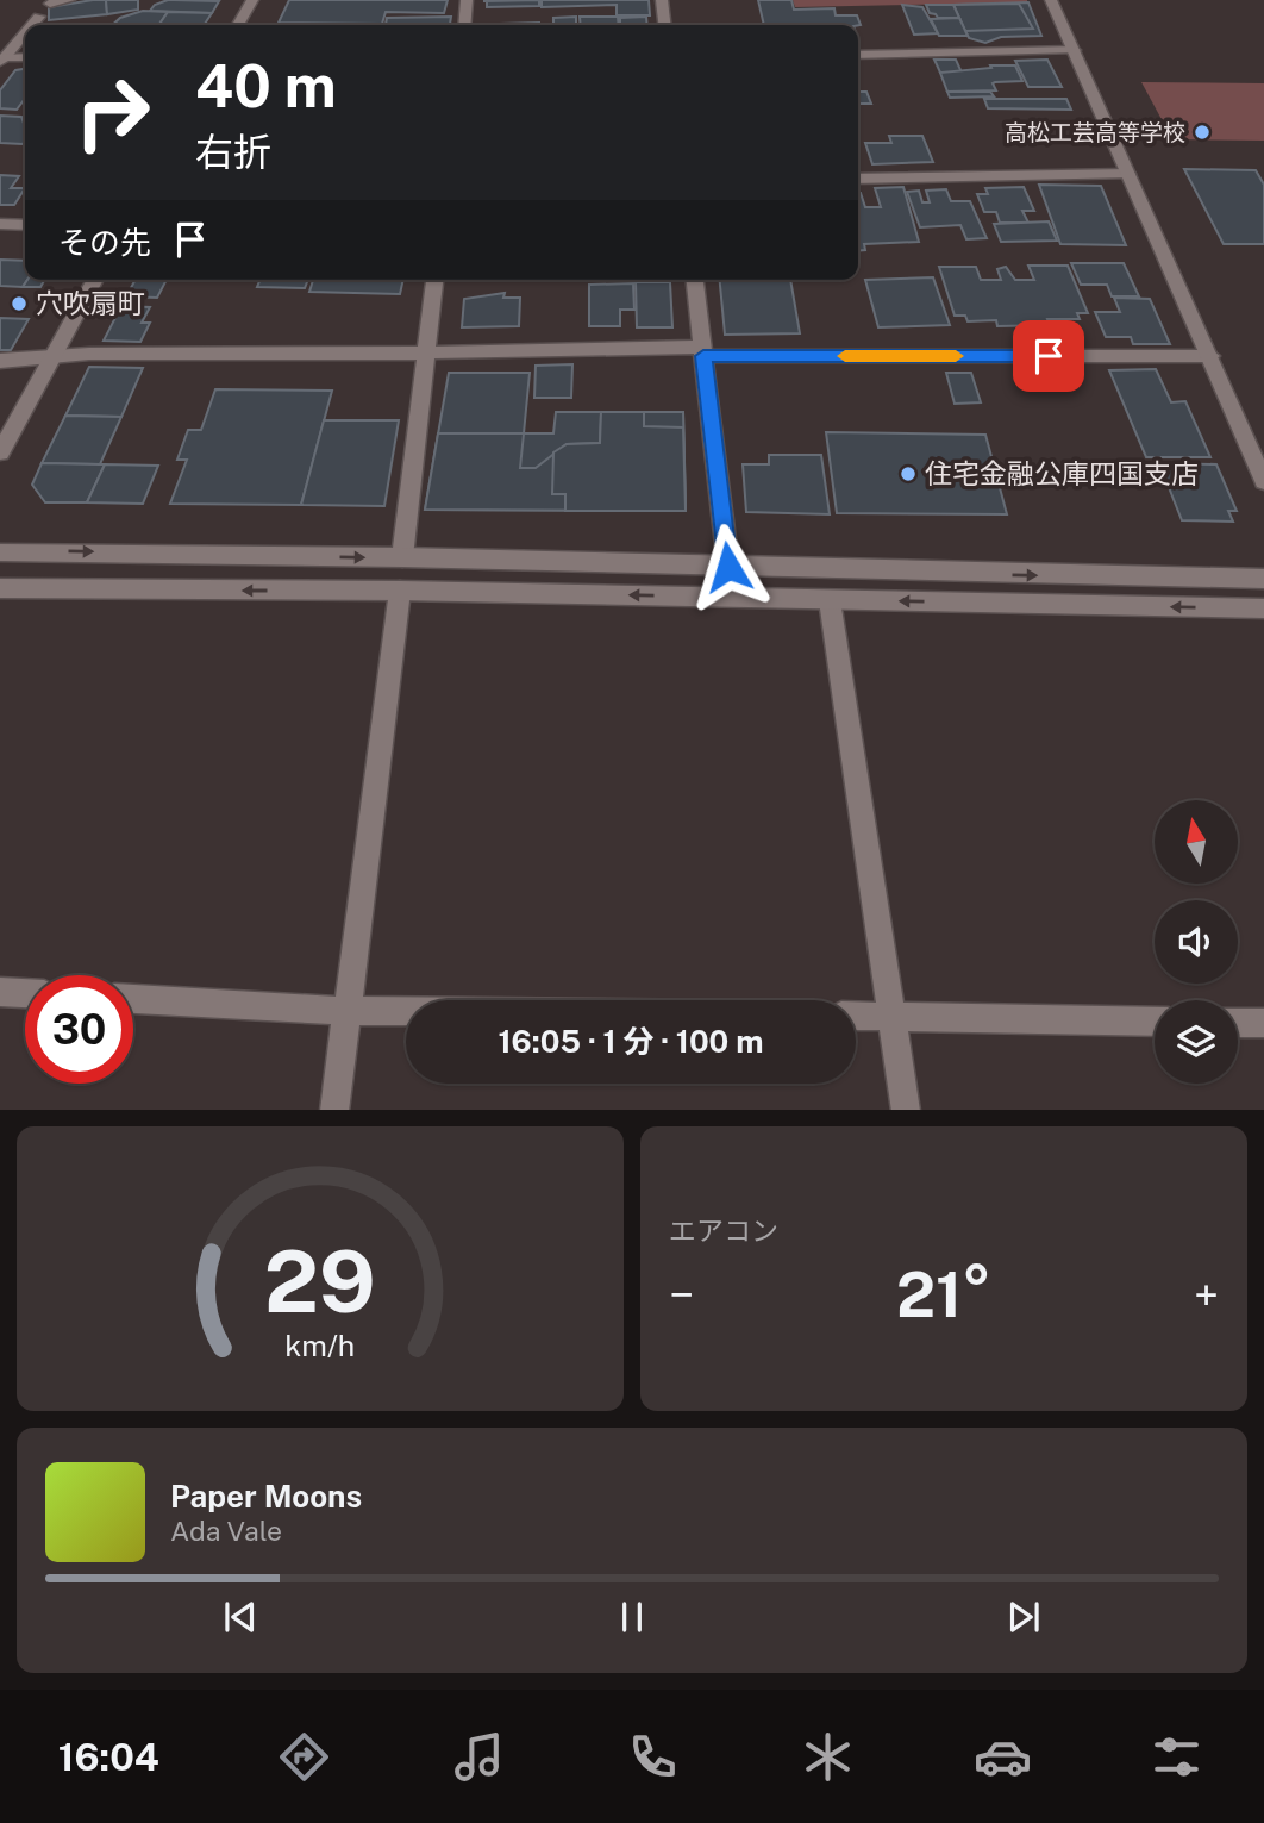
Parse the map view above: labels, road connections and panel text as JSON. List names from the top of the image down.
{
  "places": ["高松工芸高等学校", "穴吹扇町", "住宅金融公庫四国支店"],
  "north": "top",
  "page": {
    "turn": ["40 m", "右折"],
    "then": "その先",
    "limit": "30",
    "trip": "16:05 · 1 分 · 100 m",
    "tile": "エアコン",
    "heat": ["−", "21°", "+"],
    "song": ["Paper Moons", "Ada Vale"],
    "tabs": "16:04",
    "gauge": ["29", "km/h"]
  }
}
